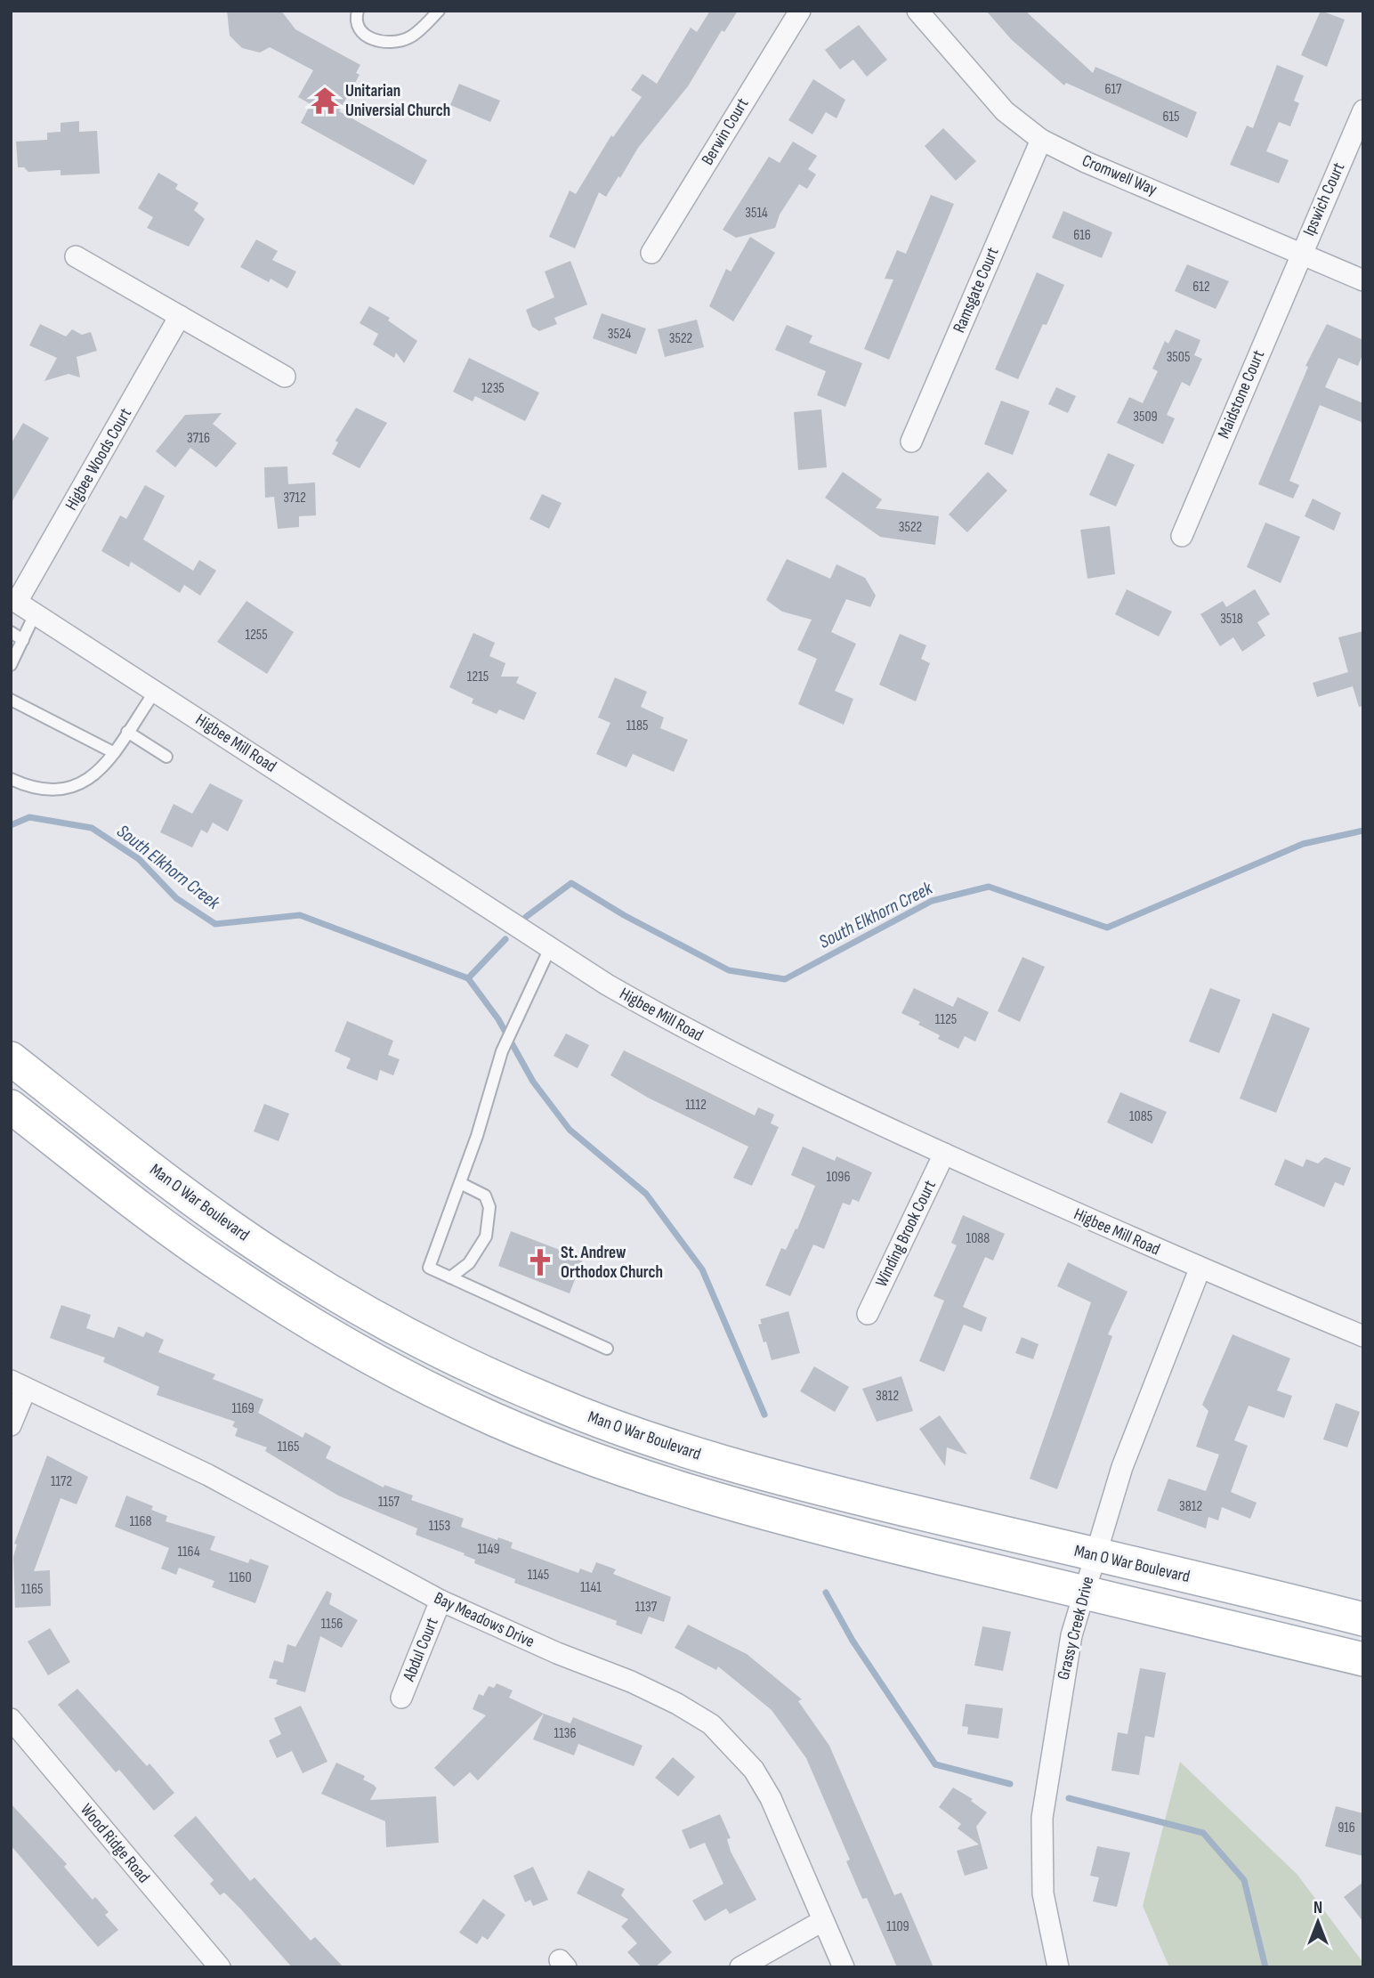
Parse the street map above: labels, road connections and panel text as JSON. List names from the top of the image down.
{
  "streets": {
    "main road": ["Man O War Boulevard"],
    "street": [
      "Berwin Court",
      "Cromwell Way",
      "Ipswich Court",
      "Ramsgate Court",
      "Maidstone Court",
      "Higbee Woods Court",
      "Higbee Mill Road",
      "Winding Brook Court",
      "Bay Meadows Drive",
      "Grassy Creek Drive",
      "Abdul Court",
      "Wood Ridge Road"
    ]
  },
  "crossings": [
    ["Cromwell Way", "Ipswich Court"],
    ["Cromwell Way", "Ramsgate Court"],
    ["Cromwell Way", "Maidstone Court"],
    ["Ipswich Court", "Maidstone Court"],
    ["Higbee Woods Court", "Higbee Mill Road"],
    ["Higbee Mill Road", "Winding Brook Court"],
    ["Higbee Mill Road", "Grassy Creek Drive"],
    ["Man O War Boulevard", "Grassy Creek Drive"],
    ["Bay Meadows Drive", "Abdul Court"]
  ],
  "water": ["South Elkhorn Creek"],
  "places": {
    "temple": ["Unitarian Universial Church"],
    "church": ["St. Andrew Orthodox Church"]
  },
  "house_numbers": [
    "617",
    "615",
    "3514",
    "616",
    "612",
    "3524",
    "3522",
    "3505",
    "1235",
    "3509",
    "3716",
    "3712",
    "3522",
    "3518",
    "1255",
    "1215",
    "1185",
    "1125",
    "1112",
    "1085",
    "1096",
    "1088",
    "3812",
    "1169",
    "1165",
    "1172",
    "1157",
    "3812",
    "1168",
    "1153",
    "1149",
    "1164",
    "1145",
    "1160",
    "1141",
    "1165",
    "1137",
    "1156",
    "1136",
    "916",
    "1109"
  ],
  "north": "top"
}
